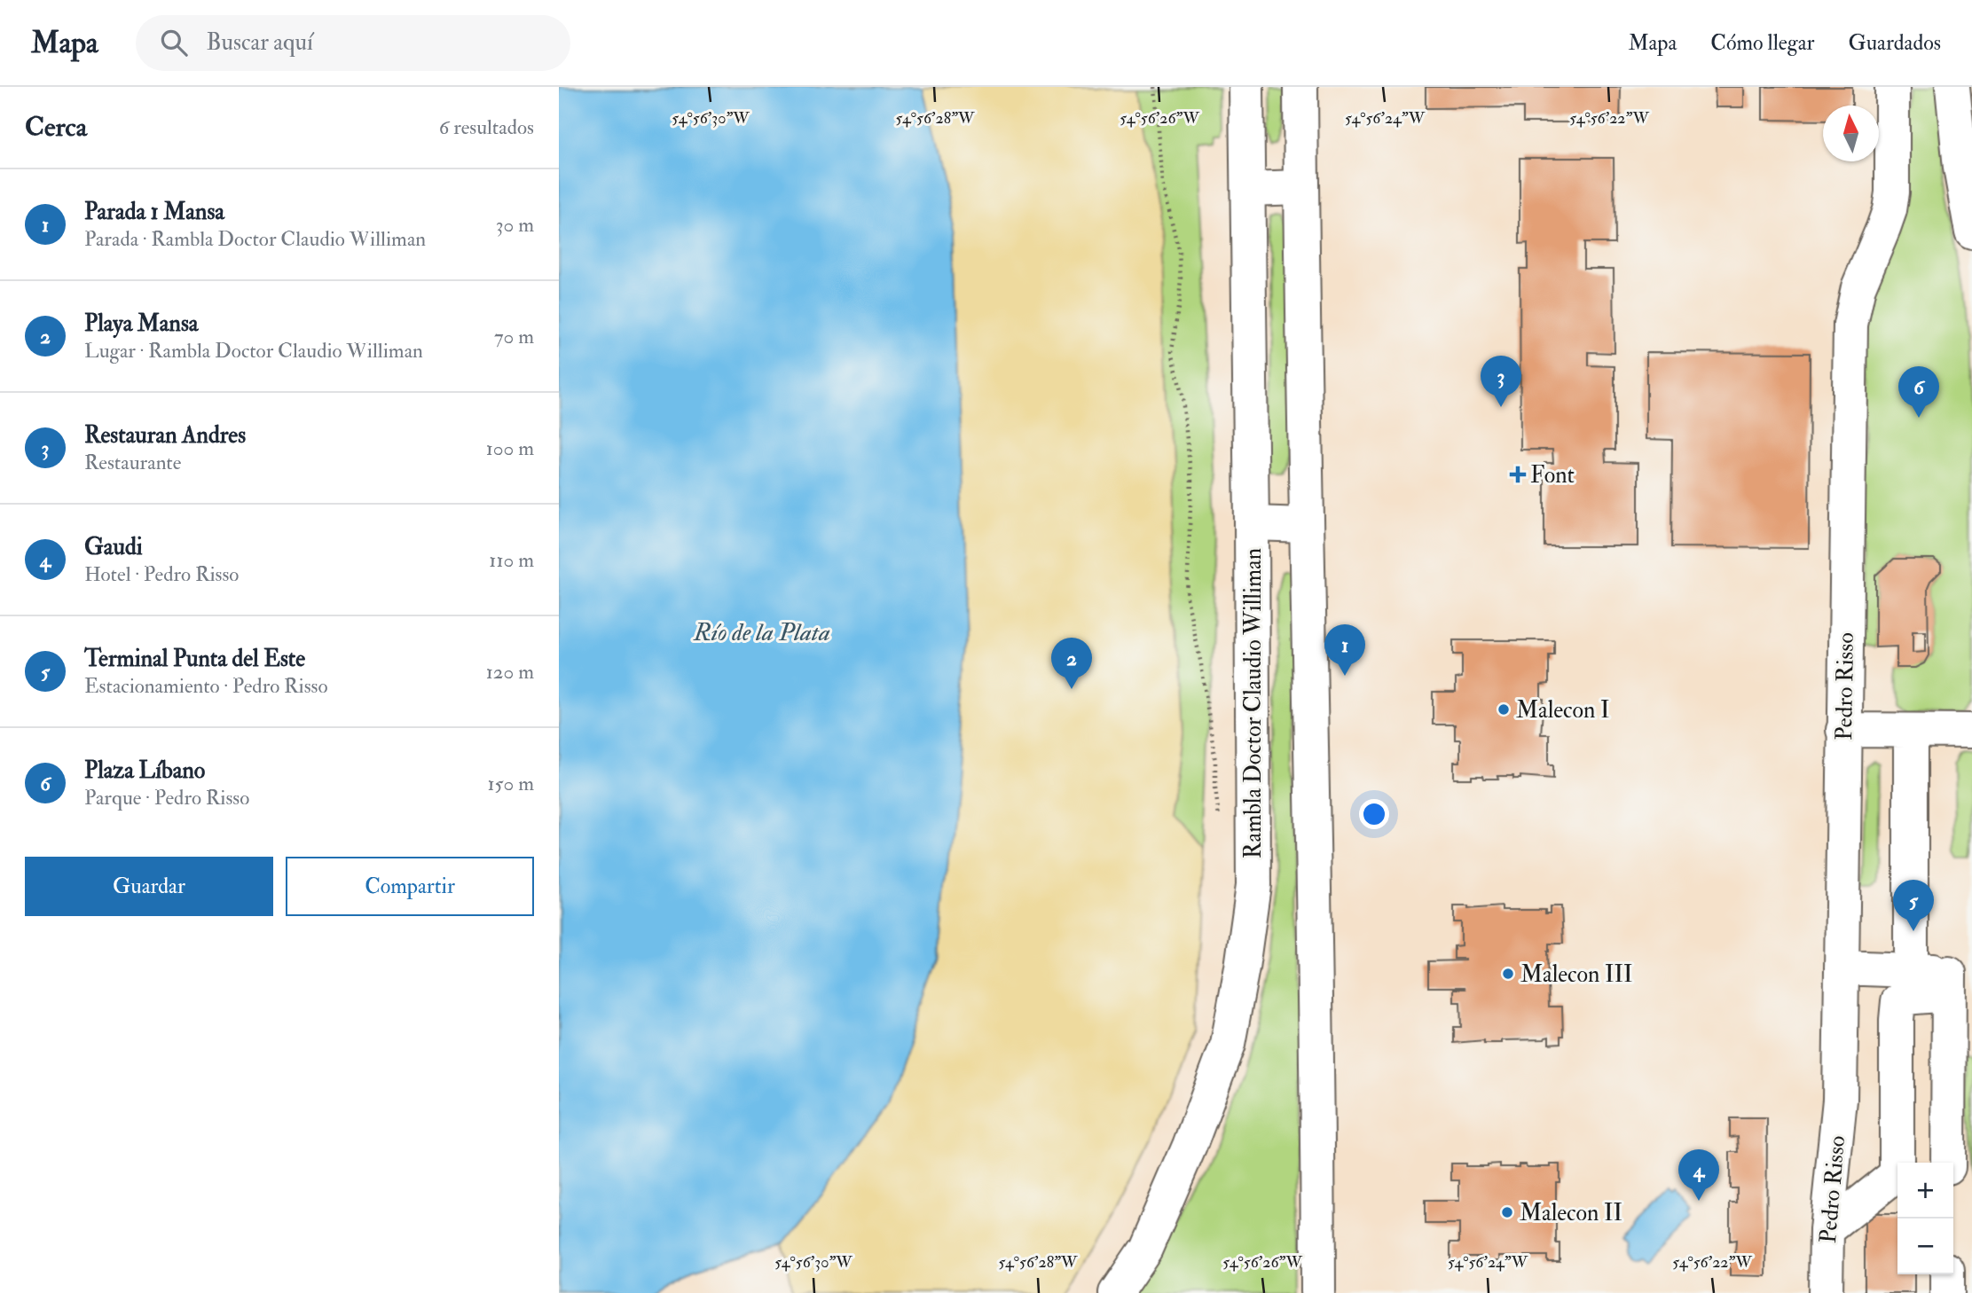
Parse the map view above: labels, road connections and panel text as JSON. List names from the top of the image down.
{
  "streets": {
    "main road": ["Pedro Risso", "Rambla Doctor Claudio Williman"]
  },
  "water": ["Río de la Plata"],
  "places": {
    "health": ["Font"],
    "other": ["Malecon I", "Malecon III", "Malecon II"]
  },
  "north": "top",
  "page": {
    "header": "Mapa",
    "search": "Buscar aquí",
    "nav": ["Mapa", "Cómo llegar", "Guardados"],
    "heading": ["Cerca", "6 resultados"],
    "list": [
      {
        "mark": "1",
        "name": "Parada 1 Mansa",
        "note": "Parada · Rambla Doctor Claudio Williman",
        "value": "30 m"
      },
      {
        "mark": "2",
        "name": "Playa Mansa",
        "note": "Lugar · Rambla Doctor Claudio Williman",
        "value": "70 m"
      },
      {
        "mark": "3",
        "name": "Restauran Andres",
        "note": "Restaurante",
        "value": "100 m"
      },
      {
        "mark": "4",
        "name": "Gaudi",
        "note": "Hotel · Pedro Risso",
        "value": "110 m"
      },
      {
        "mark": "5",
        "name": "Terminal Punta del Este",
        "note": "Estacionamiento · Pedro Risso",
        "value": "120 m"
      },
      {
        "mark": "6",
        "name": "Plaza Líbano",
        "note": "Parque · Pedro Risso",
        "value": "150 m"
      }
    ],
    "pins": [
      "3",
      "6",
      "1",
      "2",
      "5",
      "4"
    ],
    "buttons": ["Guardar", "Compartir"],
    "map_buttons": ["+", "−"]
  },
  "coordinates": [
    "54°56'30\"W",
    "54°56'28\"W",
    "54°56'26\"W",
    "54°56'24\"W",
    "54°56'22\"W"
  ]
}
